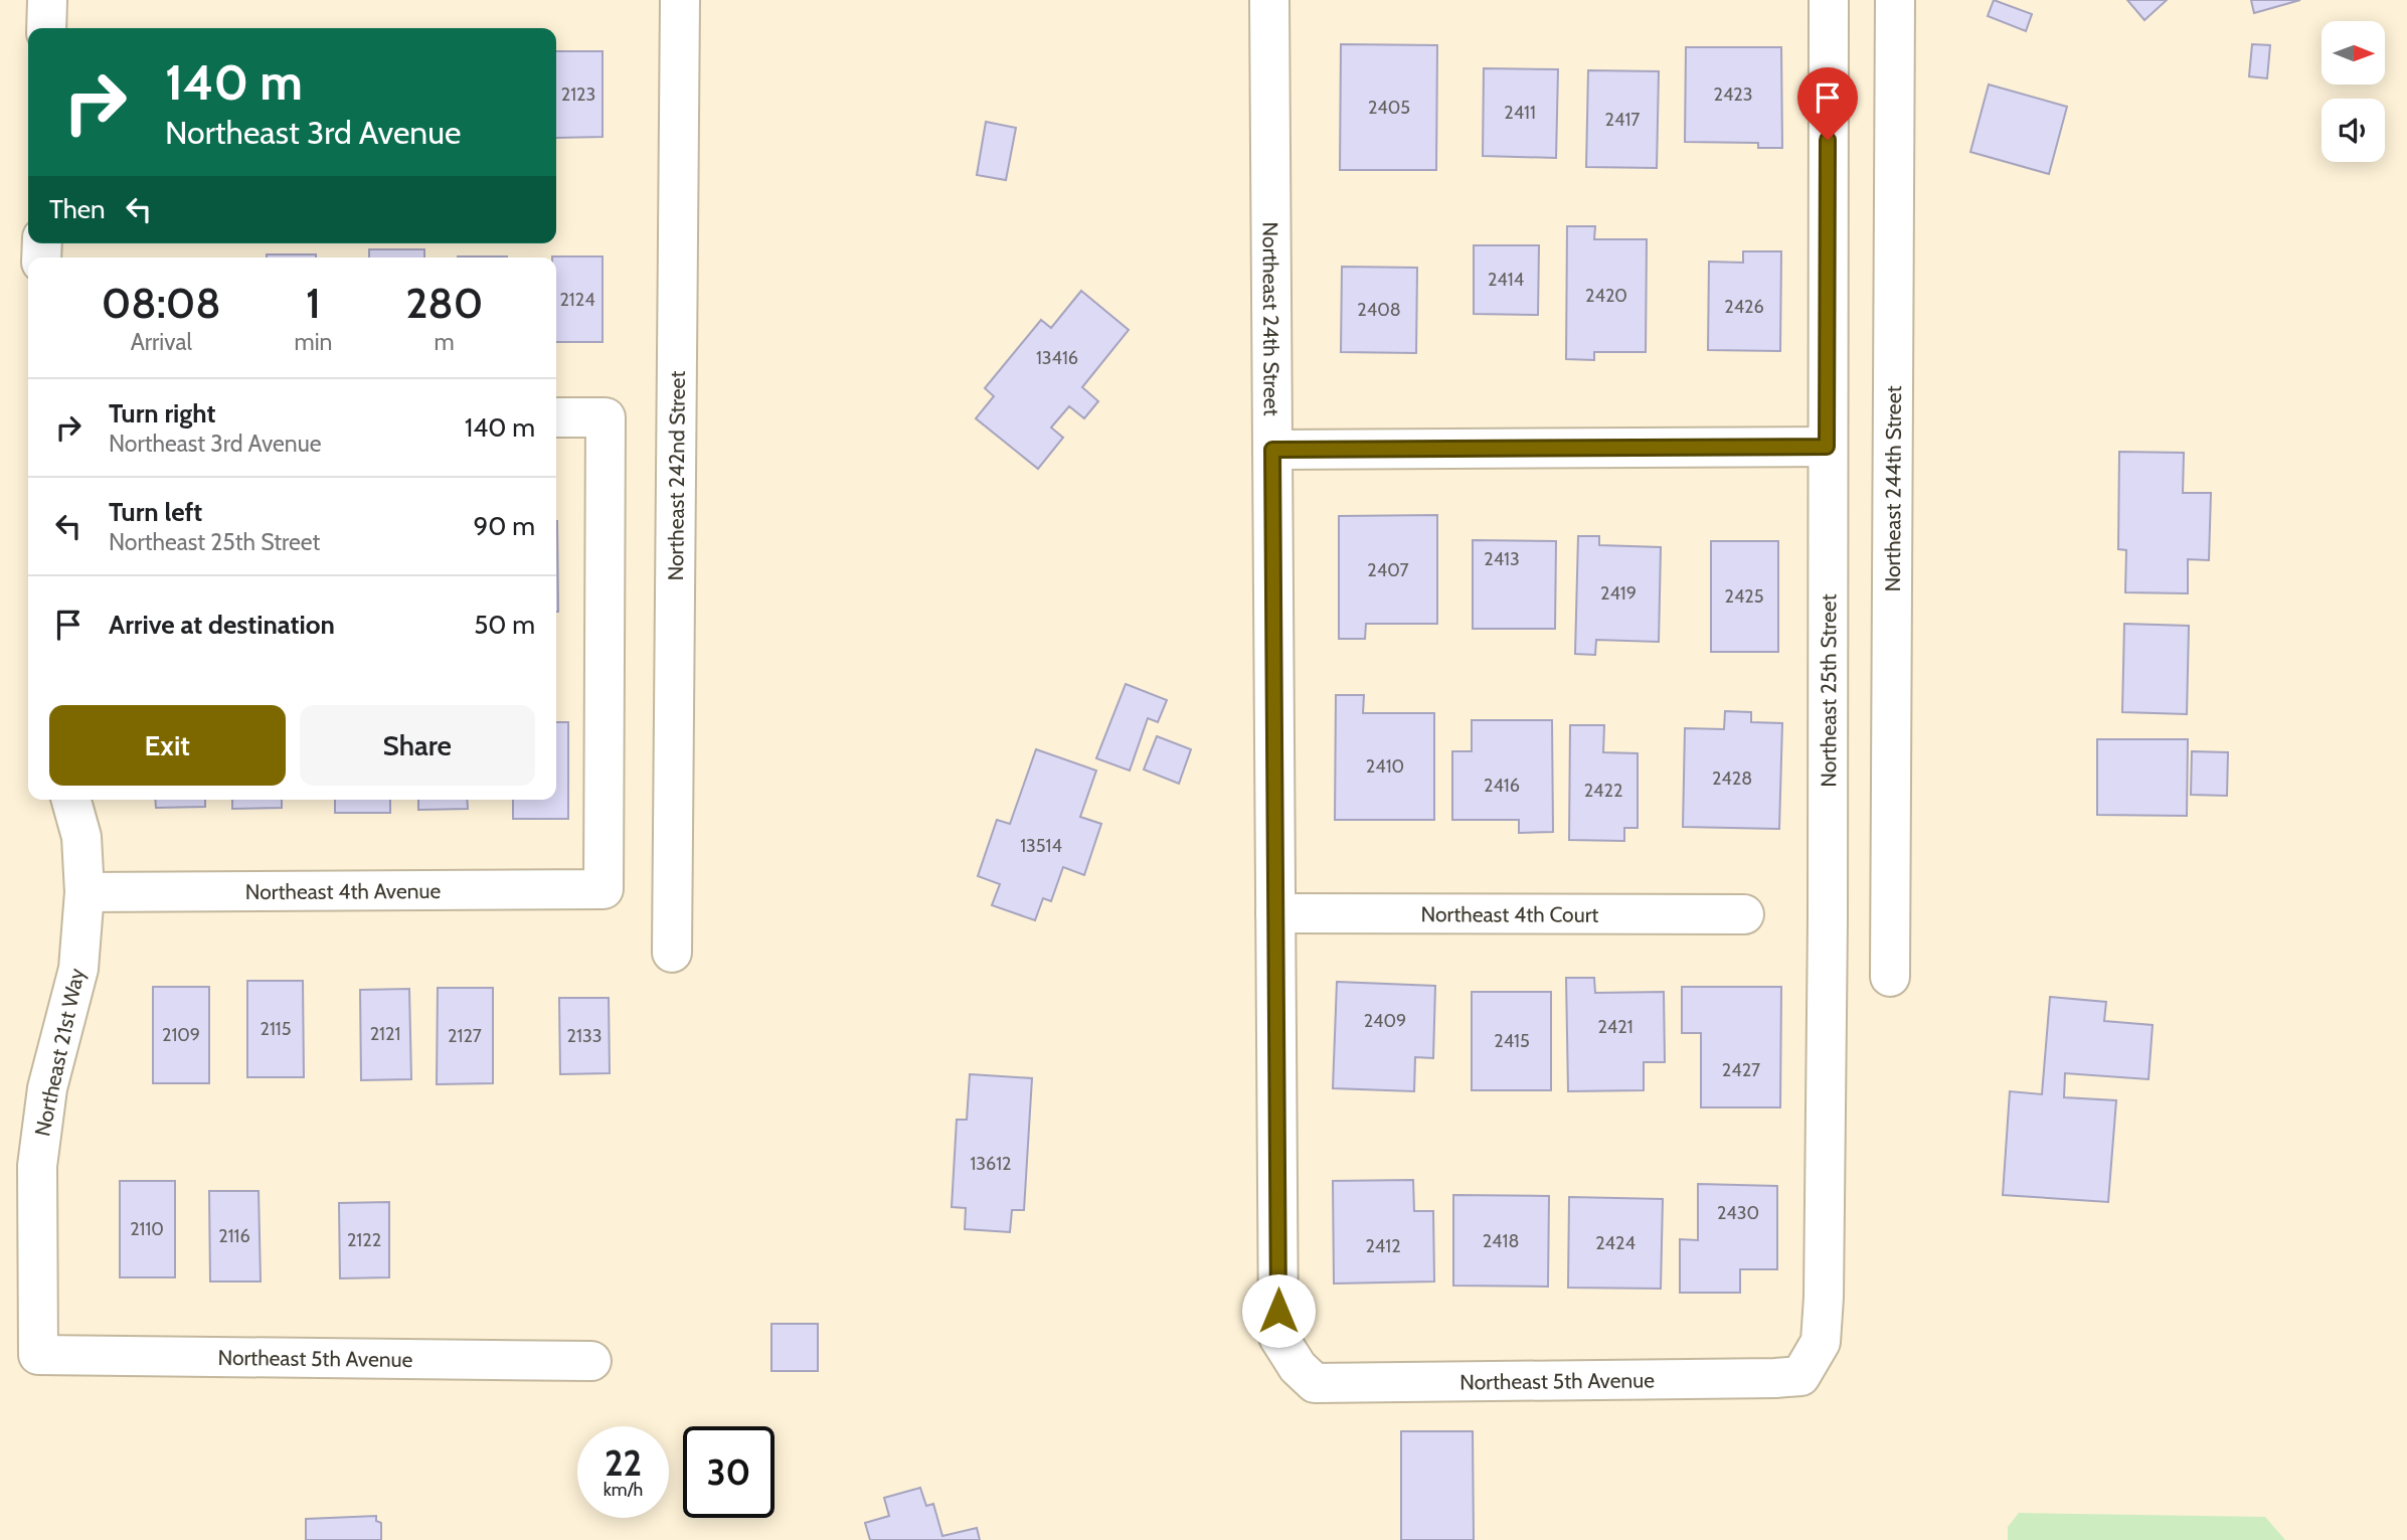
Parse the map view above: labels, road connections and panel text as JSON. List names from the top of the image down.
{
  "streets": {
    "street": [
      "Northeast 24th Street",
      "Northeast 242nd Street",
      "Northeast 244th Street",
      "Northeast 25th Street",
      "Northeast 4th Avenue",
      "Northeast 4th Court",
      "Northeast 21st Way",
      "Northeast 5th Avenue"
    ]
  },
  "crossings": [
    ["Northeast 24th Street", "Northeast 4th Court"],
    ["Northeast 24th Street", "Northeast 5th Avenue"],
    ["Northeast 25th Street", "Northeast 5th Avenue"],
    ["Northeast 4th Avenue", "Northeast 21st Way"],
    ["Northeast 21st Way", "Northeast 5th Avenue"]
  ],
  "house_numbers": [
    "2123",
    "2423",
    "2405",
    "2411",
    "2417",
    "2414",
    "2420",
    "2124",
    "2426",
    "2408",
    "13416",
    "2413",
    "2407",
    "2419",
    "2425",
    "2410",
    "2428",
    "2416",
    "2422",
    "13514",
    "2409",
    "2421",
    "2115",
    "2121",
    "2109",
    "2127",
    "2133",
    "2415",
    "2427",
    "13612",
    "2430",
    "2110",
    "2116",
    "2122",
    "2418",
    "2424",
    "2412"
  ],
  "north": "right",
  "page": {
    "turn": ["140 m", "Northeast 3rd Avenue"],
    "then": "Then",
    "eta": [
      "08:08",
      "Arrival",
      "1",
      "min",
      "280",
      "m"
    ],
    "list": [
      {
        "name": "Turn right",
        "note": "Northeast 3rd Avenue",
        "value": "140 m"
      },
      {
        "name": "Turn left",
        "note": "Northeast 25th Street",
        "value": "90 m"
      },
      {
        "name": "Arrive at destination",
        "value": "50 m"
      }
    ],
    "buttons": ["Exit", "Share"],
    "speed": "22 km/h",
    "limit": "30"
  }
}
